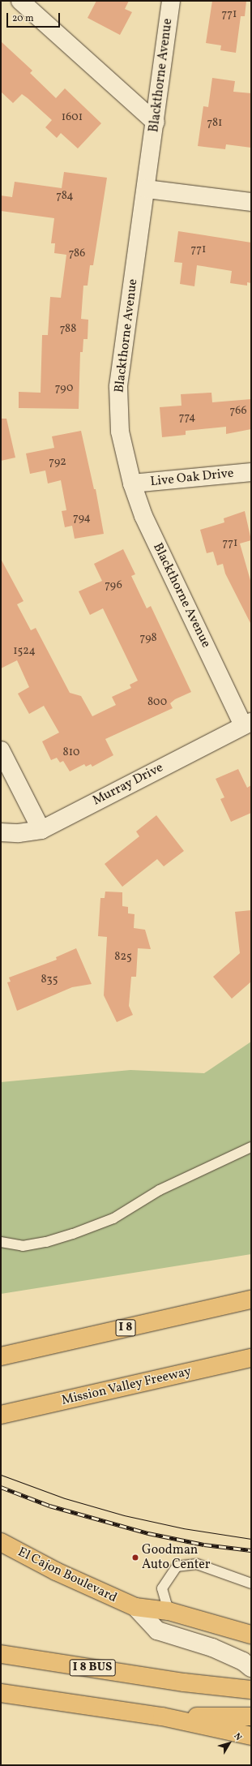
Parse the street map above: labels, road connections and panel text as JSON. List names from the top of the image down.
{
  "streets": {
    "main road": [
      "I 8",
      "Mission Valley Freeway",
      "El Cajon Boulevard",
      "I 8 BUS"
    ],
    "street": ["Blackthorne Avenue", "Live Oak Drive", "Murray Drive"]
  },
  "crossings": [
    ["Blackthorne Avenue", "Live Oak Drive"],
    ["Blackthorne Avenue", "Murray Drive"]
  ],
  "places": ["Goodman Auto Center"],
  "house_numbers": [
    "771",
    "1601",
    "781",
    "784",
    "771",
    "786",
    "788",
    "790",
    "766",
    "774",
    "792",
    "794",
    "771",
    "796",
    "798",
    "1524",
    "800",
    "810",
    "825",
    "835"
  ],
  "scale_bar": "20 m",
  "north": "top right"
}
